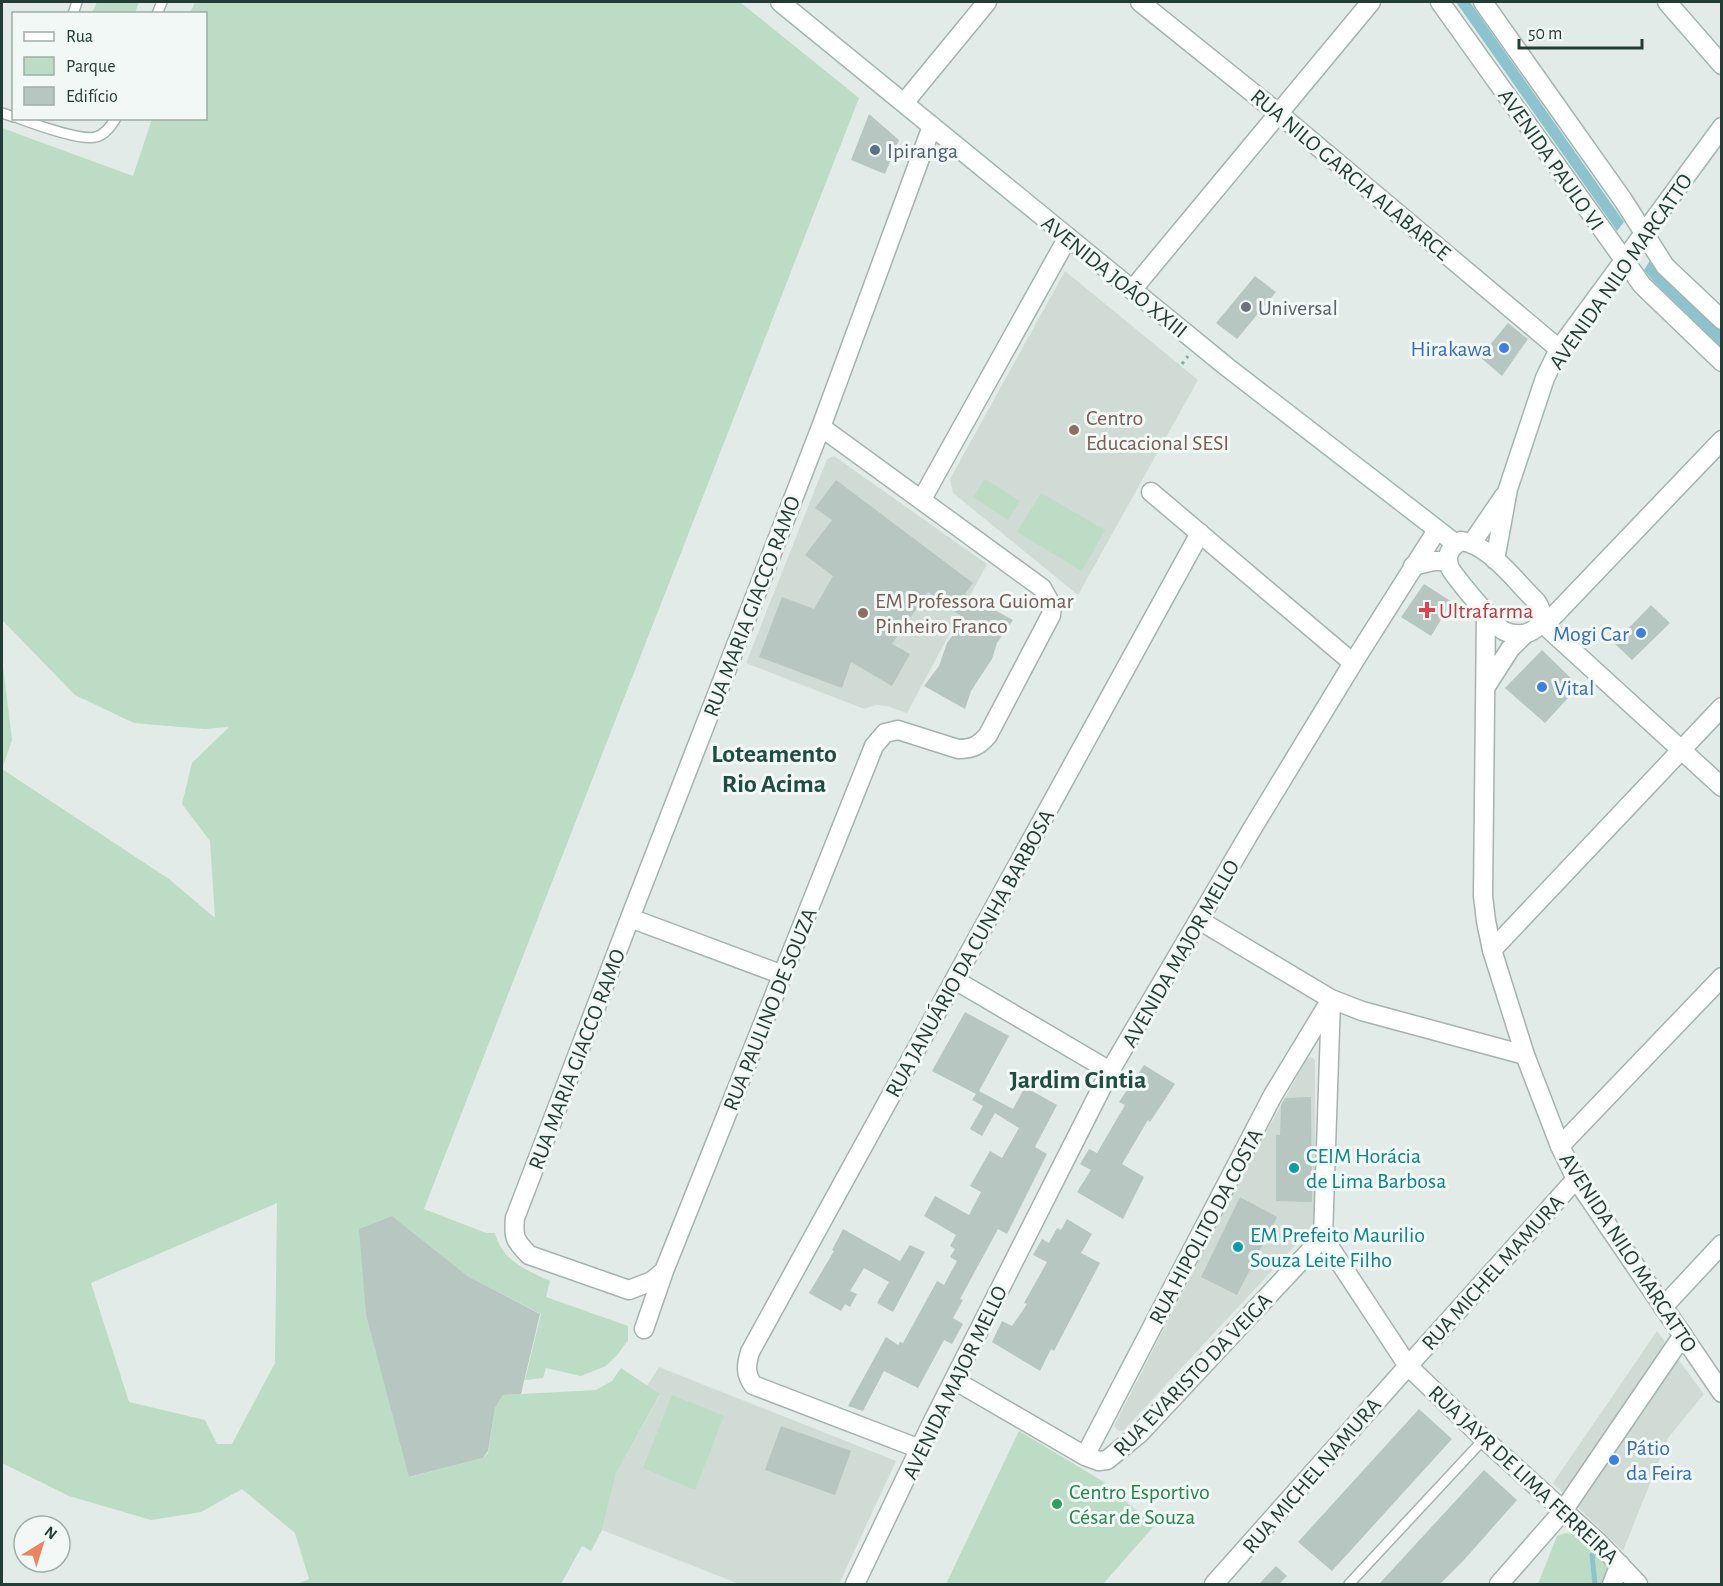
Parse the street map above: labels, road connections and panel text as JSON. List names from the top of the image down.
{
  "streets": {
    "street": [
      "AVENIDA PAULO VI",
      "RUA NILO GARCIA ALABARCE",
      "AVENIDA NILO MARCATTO",
      "AVENIDA JOÃO XXIII",
      "RUA MARIA GIACCO RAMO",
      "RUA JANUÁRIO DA CUNHA BARBOSA",
      "AVENIDA MAJOR MELLO",
      "RUA PAULINO DE SOUZA",
      "RUA HIPOLITO DA COSTA",
      "RUA MICHEL MAMURA",
      "RUA EVARISTO DA VEIGA",
      "RUA JAYR DE LIMA FERREIRA",
      "RUA MICHEL NAMURA"
    ]
  },
  "crossings": [
    ["AVENIDA PAULO VI", "AVENIDA NILO MARCATTO"],
    ["RUA NILO GARCIA ALABARCE", "AVENIDA NILO MARCATTO"],
    ["AVENIDA NILO MARCATTO", "AVENIDA JOÃO XXIII"],
    ["AVENIDA NILO MARCATTO", "RUA MICHEL MAMURA"],
    ["AVENIDA JOÃO XXIII", "RUA MARIA GIACCO RAMO"],
    ["AVENIDA JOÃO XXIII", "AVENIDA MAJOR MELLO"],
    ["RUA MARIA GIACCO RAMO", "RUA PAULINO DE SOUZA"],
    ["RUA JANUÁRIO DA CUNHA BARBOSA", "AVENIDA MAJOR MELLO"],
    ["AVENIDA MAJOR MELLO", "RUA EVARISTO DA VEIGA"],
    ["RUA HIPOLITO DA COSTA", "RUA EVARISTO DA VEIGA"],
    ["RUA MICHEL MAMURA", "RUA JAYR DE LIMA FERREIRA"],
    ["RUA MICHEL MAMURA", "RUA MICHEL NAMURA"],
    ["RUA EVARISTO DA VEIGA", "RUA JAYR DE LIMA FERREIRA"],
    ["RUA JAYR DE LIMA FERREIRA", "RUA MICHEL NAMURA"]
  ],
  "districts": ["Loteamento Rio Acima", "Jardim Cintia"],
  "places": {
    "other": [
      "Ipiranga",
      "Universal",
      "Hirakawa",
      "Centro Educacional SESI",
      "EM Professora Guiomar Pinheiro Franco",
      "Mogi Car",
      "Vital",
      "CEIM Horácia de Lima Barbosa",
      "EM Prefeito Maurilio Souza Leite Filho",
      "Pátio da Feira",
      "Centro Esportivo César de Souza"
    ],
    "health": ["Ultrafarma"]
  },
  "legend": ["Rua", "Parque", "Edifício"],
  "scale_bar": "50 m",
  "north": "top right"
}
